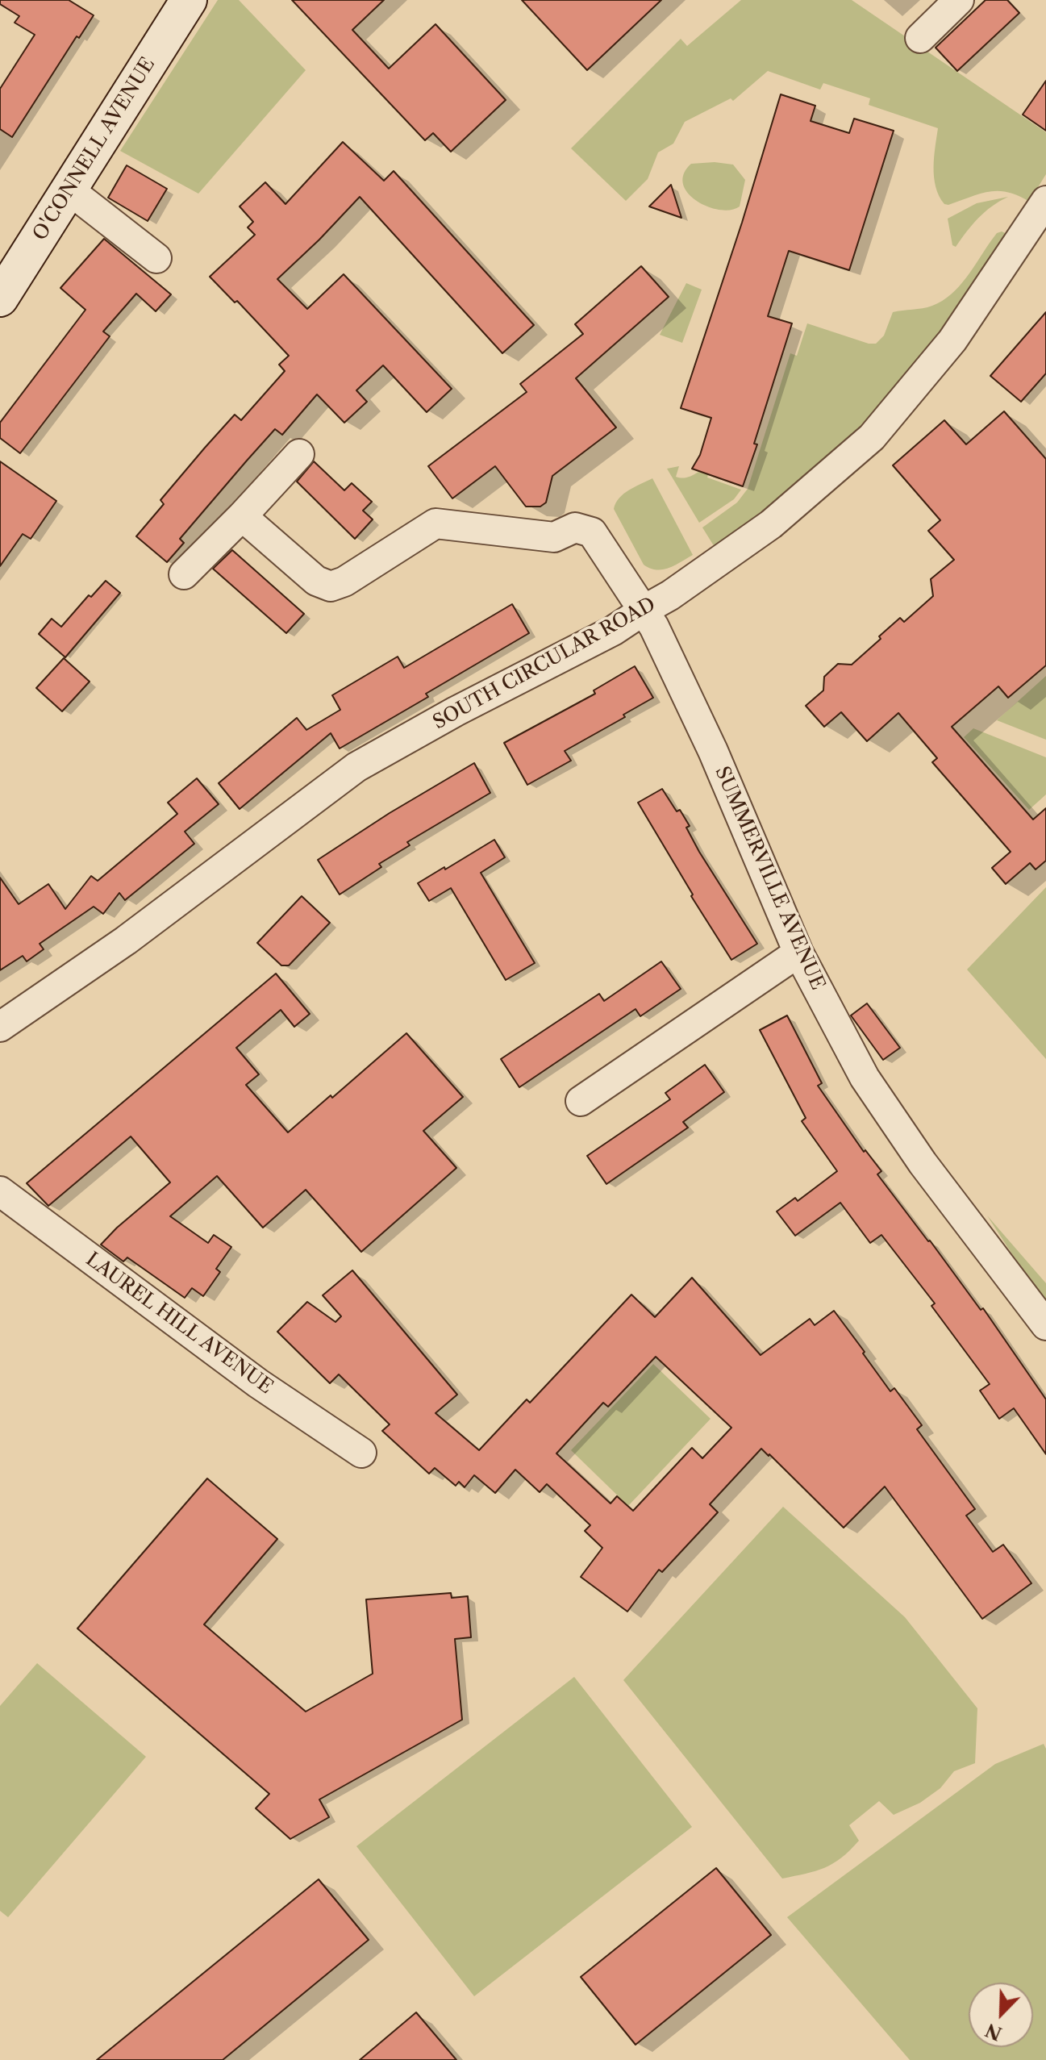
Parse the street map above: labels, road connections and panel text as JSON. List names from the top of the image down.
{
  "streets": {
    "main road": ["O'CONNELL AVENUE"],
    "street": ["SOUTH CIRCULAR ROAD", "SUMMERVILLE AVENUE", "LAUREL HILL AVENUE"]
  },
  "crossings": [
    ["SOUTH CIRCULAR ROAD", "SUMMERVILLE AVENUE"]
  ],
  "north": "bottom left"
}
